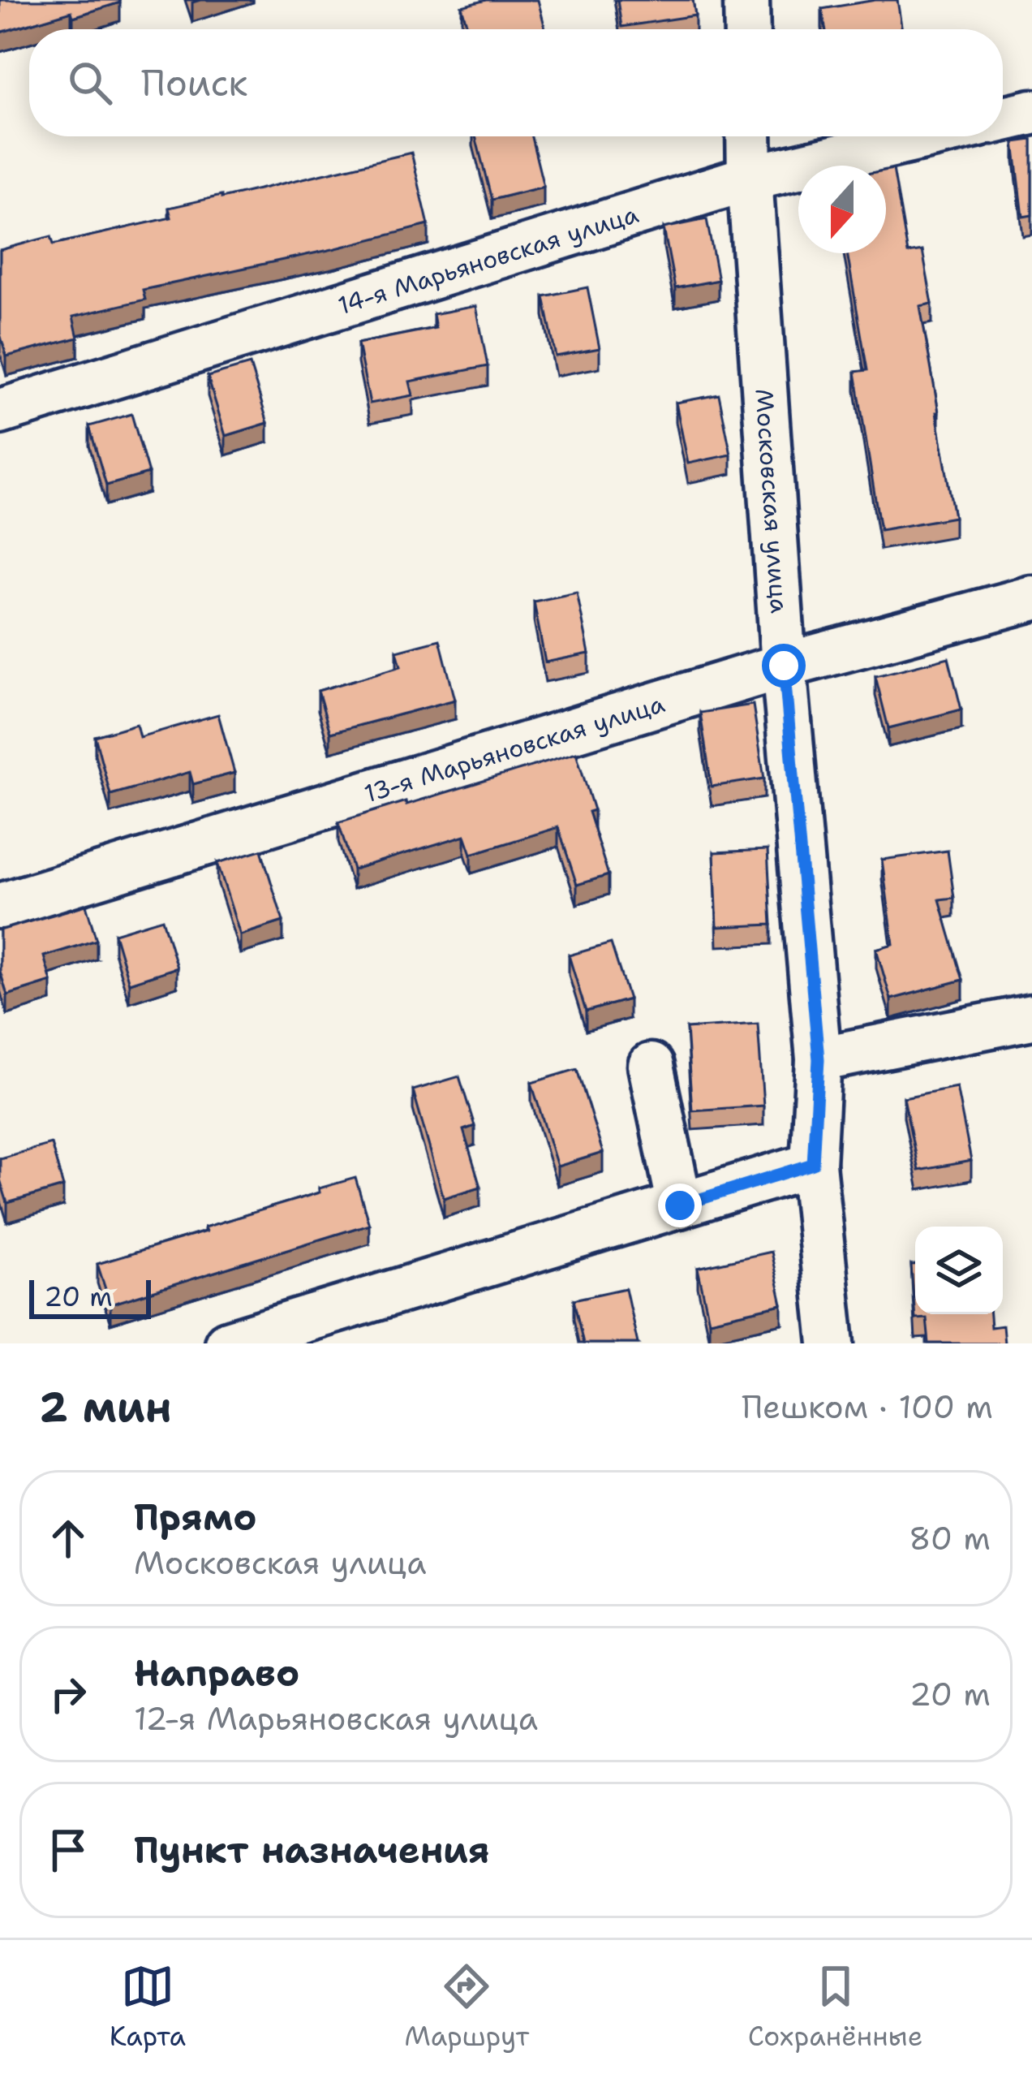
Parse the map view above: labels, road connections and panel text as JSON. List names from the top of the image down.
{
  "streets": {
    "street": ["14-я Марьяновская улица", "Московская улица", "13-я Марьяновская улица"]
  },
  "crossings": [
    ["14-я Марьяновская улица", "Московская улица"],
    ["Московская улица", "13-я Марьяновская улица"]
  ],
  "scale_bar": "20 m",
  "north": "bottom",
  "page": {
    "search": "Поиск",
    "scale": "20 m",
    "heading": ["2 мин", "Пешком · 100 m"],
    "list": [
      ["Прямо", "Московская улица", "80 m"],
      ["Направо", "12-я Марьяновская улица", "20 m"],
      "Пункт назначения"
    ],
    "nav": ["Карта", "Маршрут", "Сохранённые"]
  }
}
